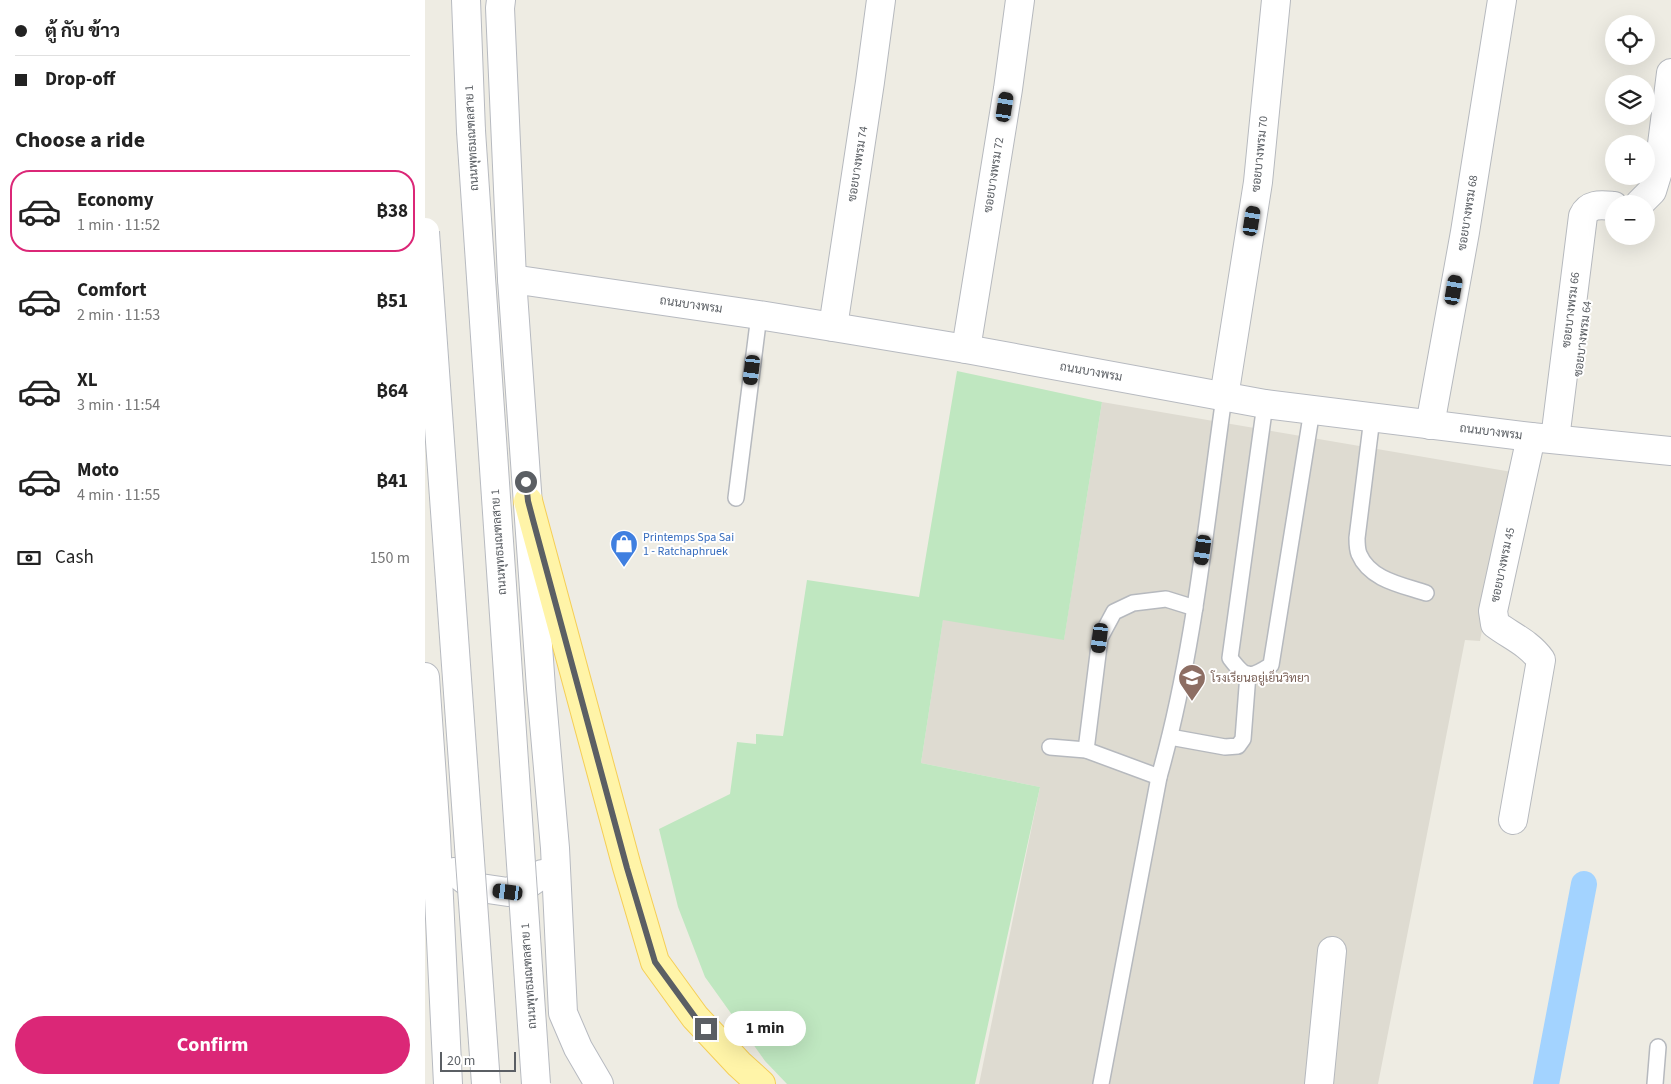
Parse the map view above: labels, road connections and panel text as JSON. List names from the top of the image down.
{
  "streets": {
    "street": [
      "ถนนพุทธมณฑลสาย 1",
      "ซอยบางพรม 70",
      "ซอยบางพรม 74",
      "ซอยบางพรม 72",
      "ซอยบางพรม 68",
      "ถนนบางพรม",
      "ซอยบางพรม 66",
      "ซอยบางพรม 64",
      "ซอยบางพรม 45"
    ]
  },
  "crossings": [
    ["ซอยบางพรม 70", "ถนนบางพรม"],
    ["ซอยบางพรม 74", "ถนนบางพรม"],
    ["ซอยบางพรม 72", "ถนนบางพรม"],
    ["ซอยบางพรม 68", "ถนนบางพรม"],
    ["ถนนบางพรม", "ซอยบางพรม 66"],
    ["ถนนบางพรม", "ซอยบางพรม 64"],
    ["ถนนบางพรม", "ซอยบางพรม 45"],
    ["ซอยบางพรม 66", "ซอยบางพรม 64"],
    ["ซอยบางพรม 66", "ซอยบางพรม 45"],
    ["ซอยบางพรม 64", "ซอยบางพรม 45"]
  ],
  "places": {
    "shop": ["Printemps Spa Sai 1 - Ratchaphruek"],
    "school or university": ["โรงเรียนอยู่เย็นวิทยา"]
  },
  "scale_bar": "20 m",
  "page": {
    "banner": ["ตู้ กับ ข้าว", "Drop-off"],
    "map_buttons": ["+", "−"],
    "heading": "Choose a ride",
    "list": [
      {
        "name": "Economy",
        "note": "1 min · 11:52",
        "value": "฿38"
      },
      {
        "name": "Comfort",
        "note": "2 min · 11:53",
        "value": "฿51"
      },
      {
        "name": "XL",
        "note": "3 min · 11:54",
        "value": "฿64"
      },
      {
        "name": "Moto",
        "note": "4 min · 11:55",
        "value": "฿41"
      }
    ],
    "pay": ["Cash", "150 m"],
    "buttons": "Confirm",
    "bubble": "1 min",
    "scale": "20 m"
  }
}
